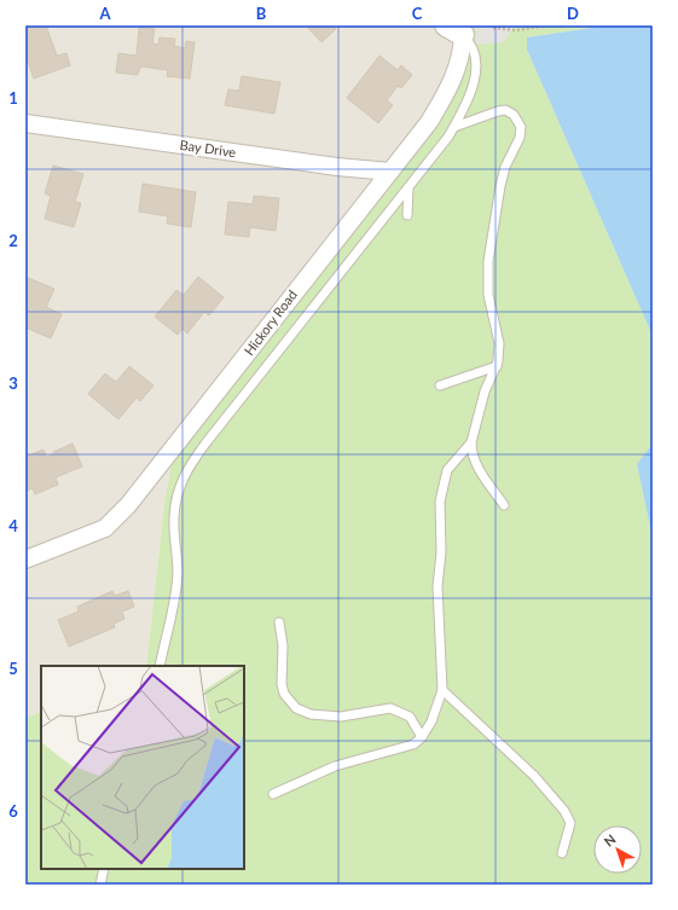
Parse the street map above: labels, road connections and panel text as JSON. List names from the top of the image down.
{
  "streets": {
    "street": ["Bay Drive", "Hickory Road"]
  },
  "crossings": [
    ["Bay Drive", "Hickory Road"]
  ],
  "north": "top left",
  "grid": {
    "columns": [
      "A",
      "B",
      "C",
      "D"
    ],
    "rows": [
      "1",
      "2",
      "3",
      "4",
      "5",
      "6"
    ]
  }
}
